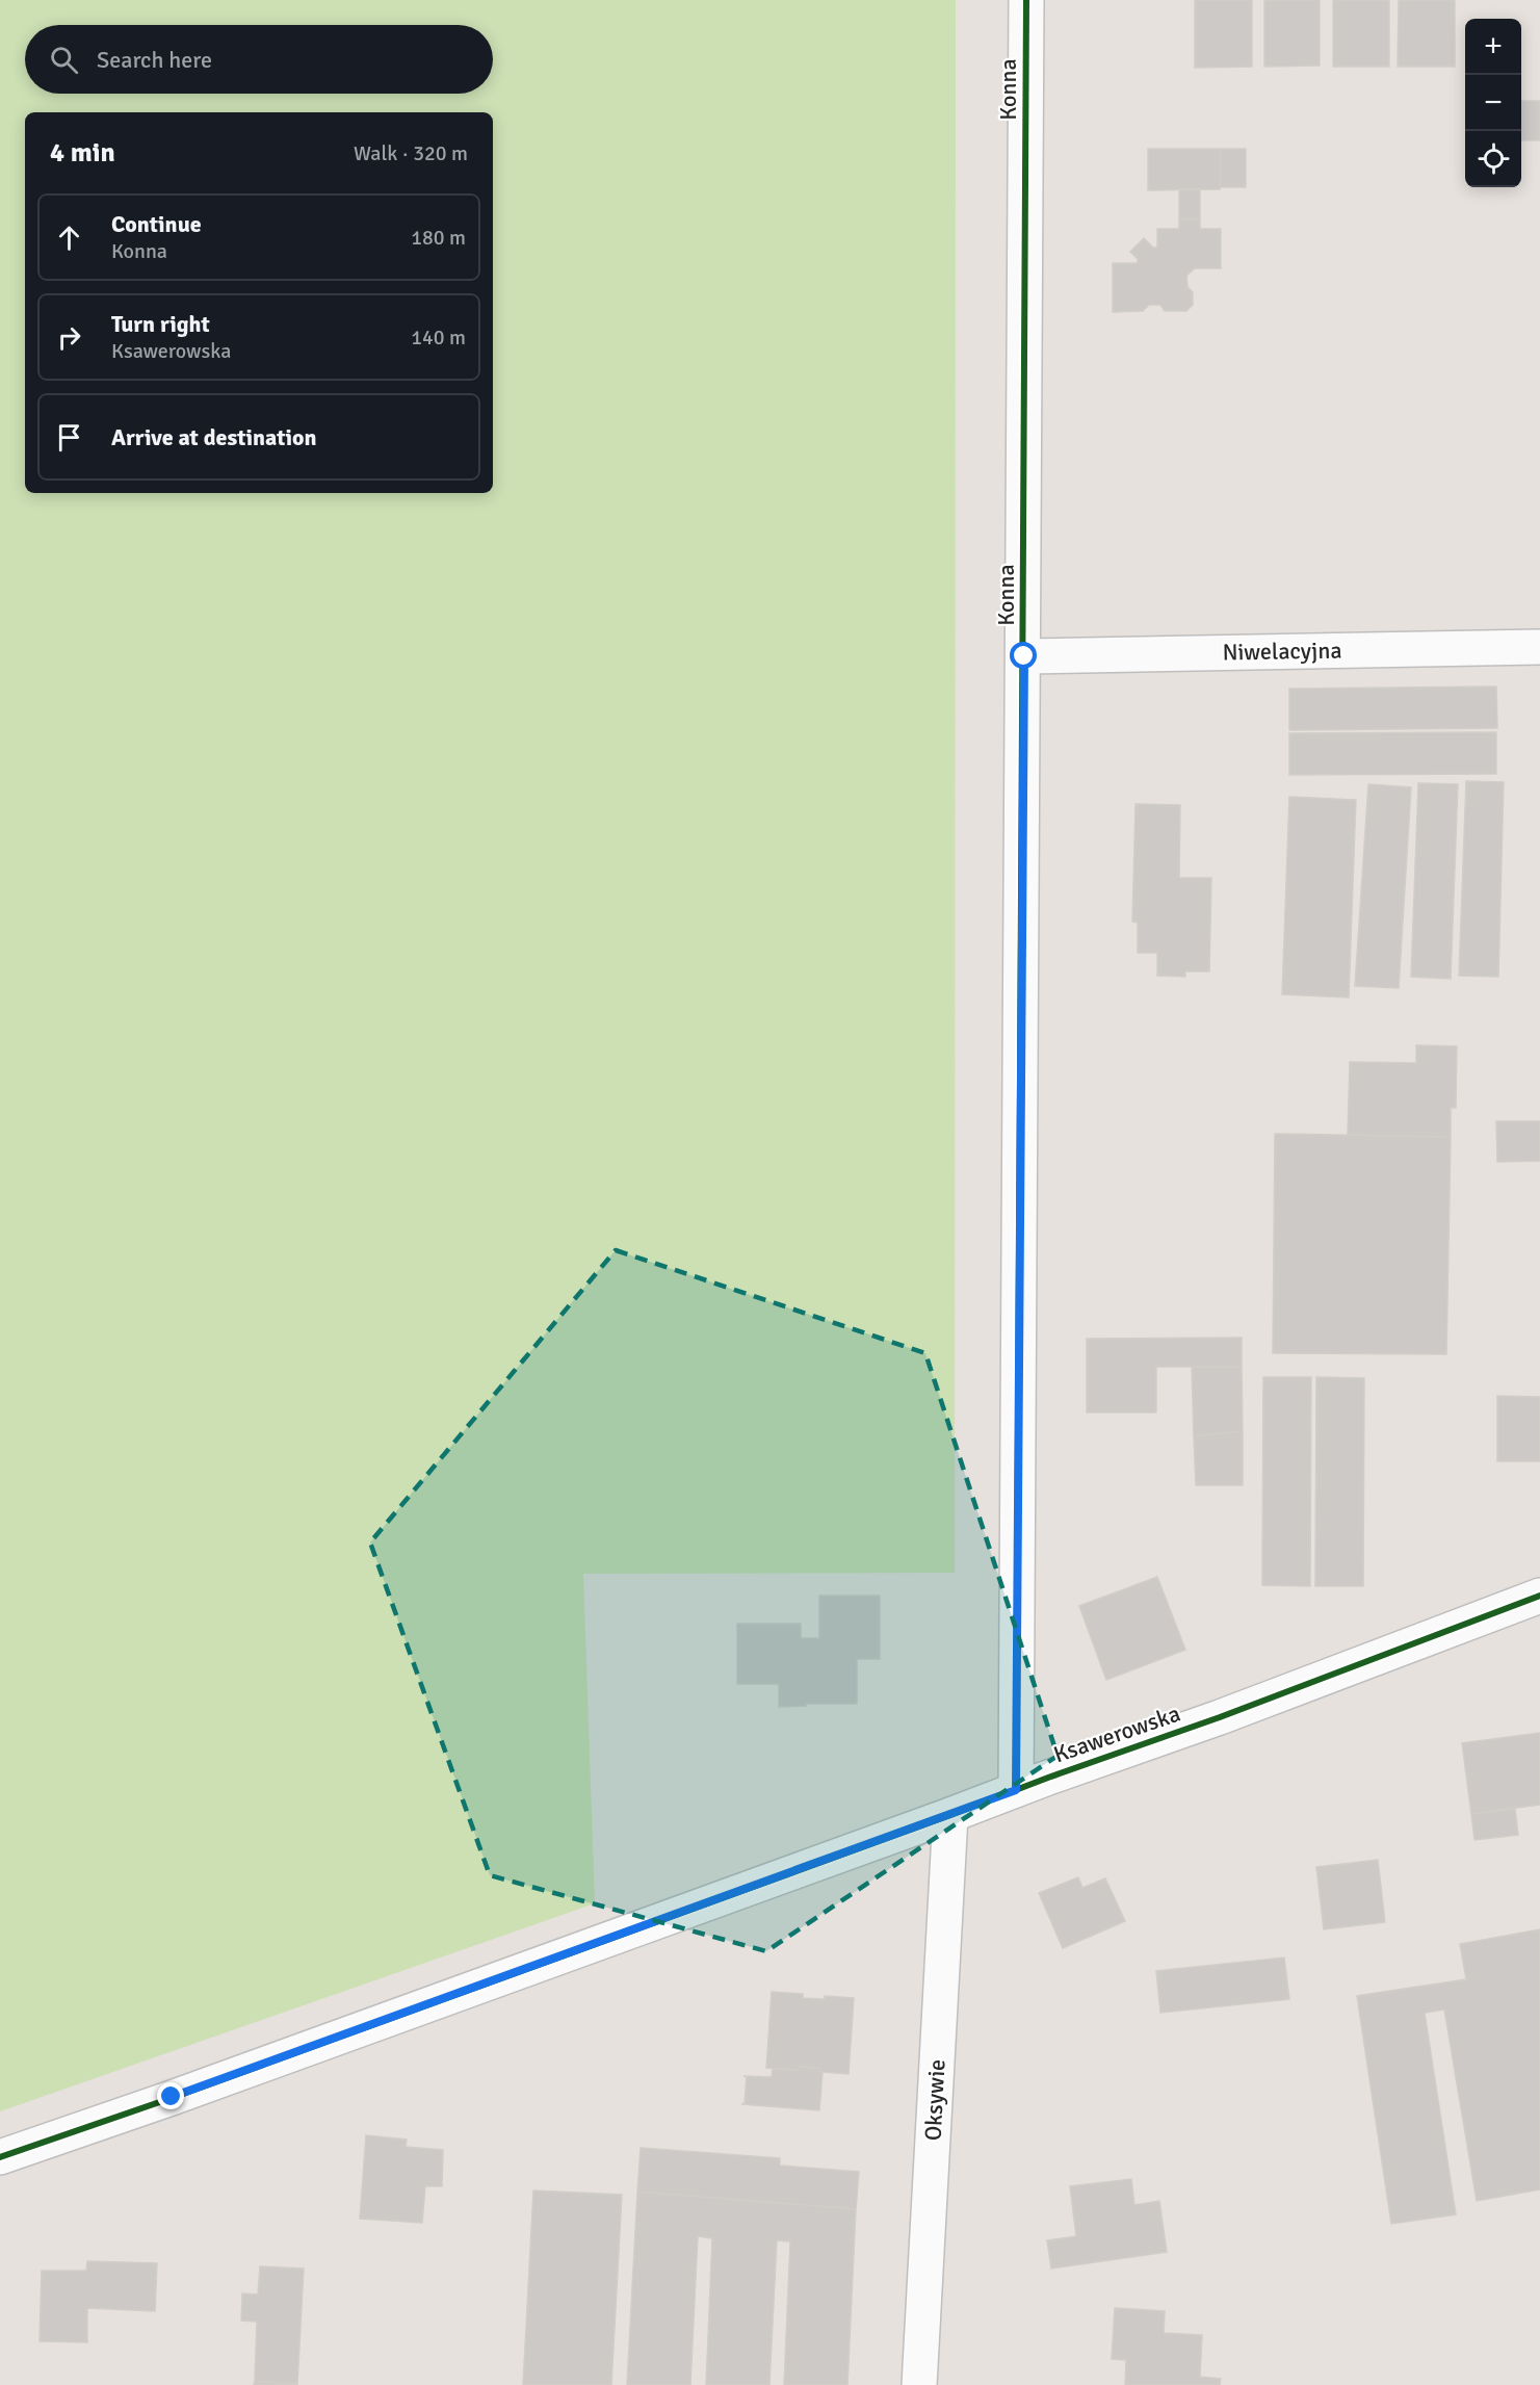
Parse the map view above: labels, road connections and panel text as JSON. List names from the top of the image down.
{
  "streets": {
    "street": [
      "Konna",
      "Niwelacyjna",
      "Ksawerowska",
      "Oksywie"
    ]
  },
  "crossings": [
    ["Konna", "Niwelacyjna"],
    ["Konna", "Ksawerowska"],
    ["Ksawerowska", "Oksywie"]
  ],
  "page": {
    "map_buttons": ["+", "−"],
    "search": "Search here",
    "heading": ["4 min", "Walk · 320 m"],
    "list": [
      ["Continue", "Konna", "180 m"],
      ["Turn right", "Ksawerowska", "140 m"],
      "Arrive at destination"
    ]
  }
}
